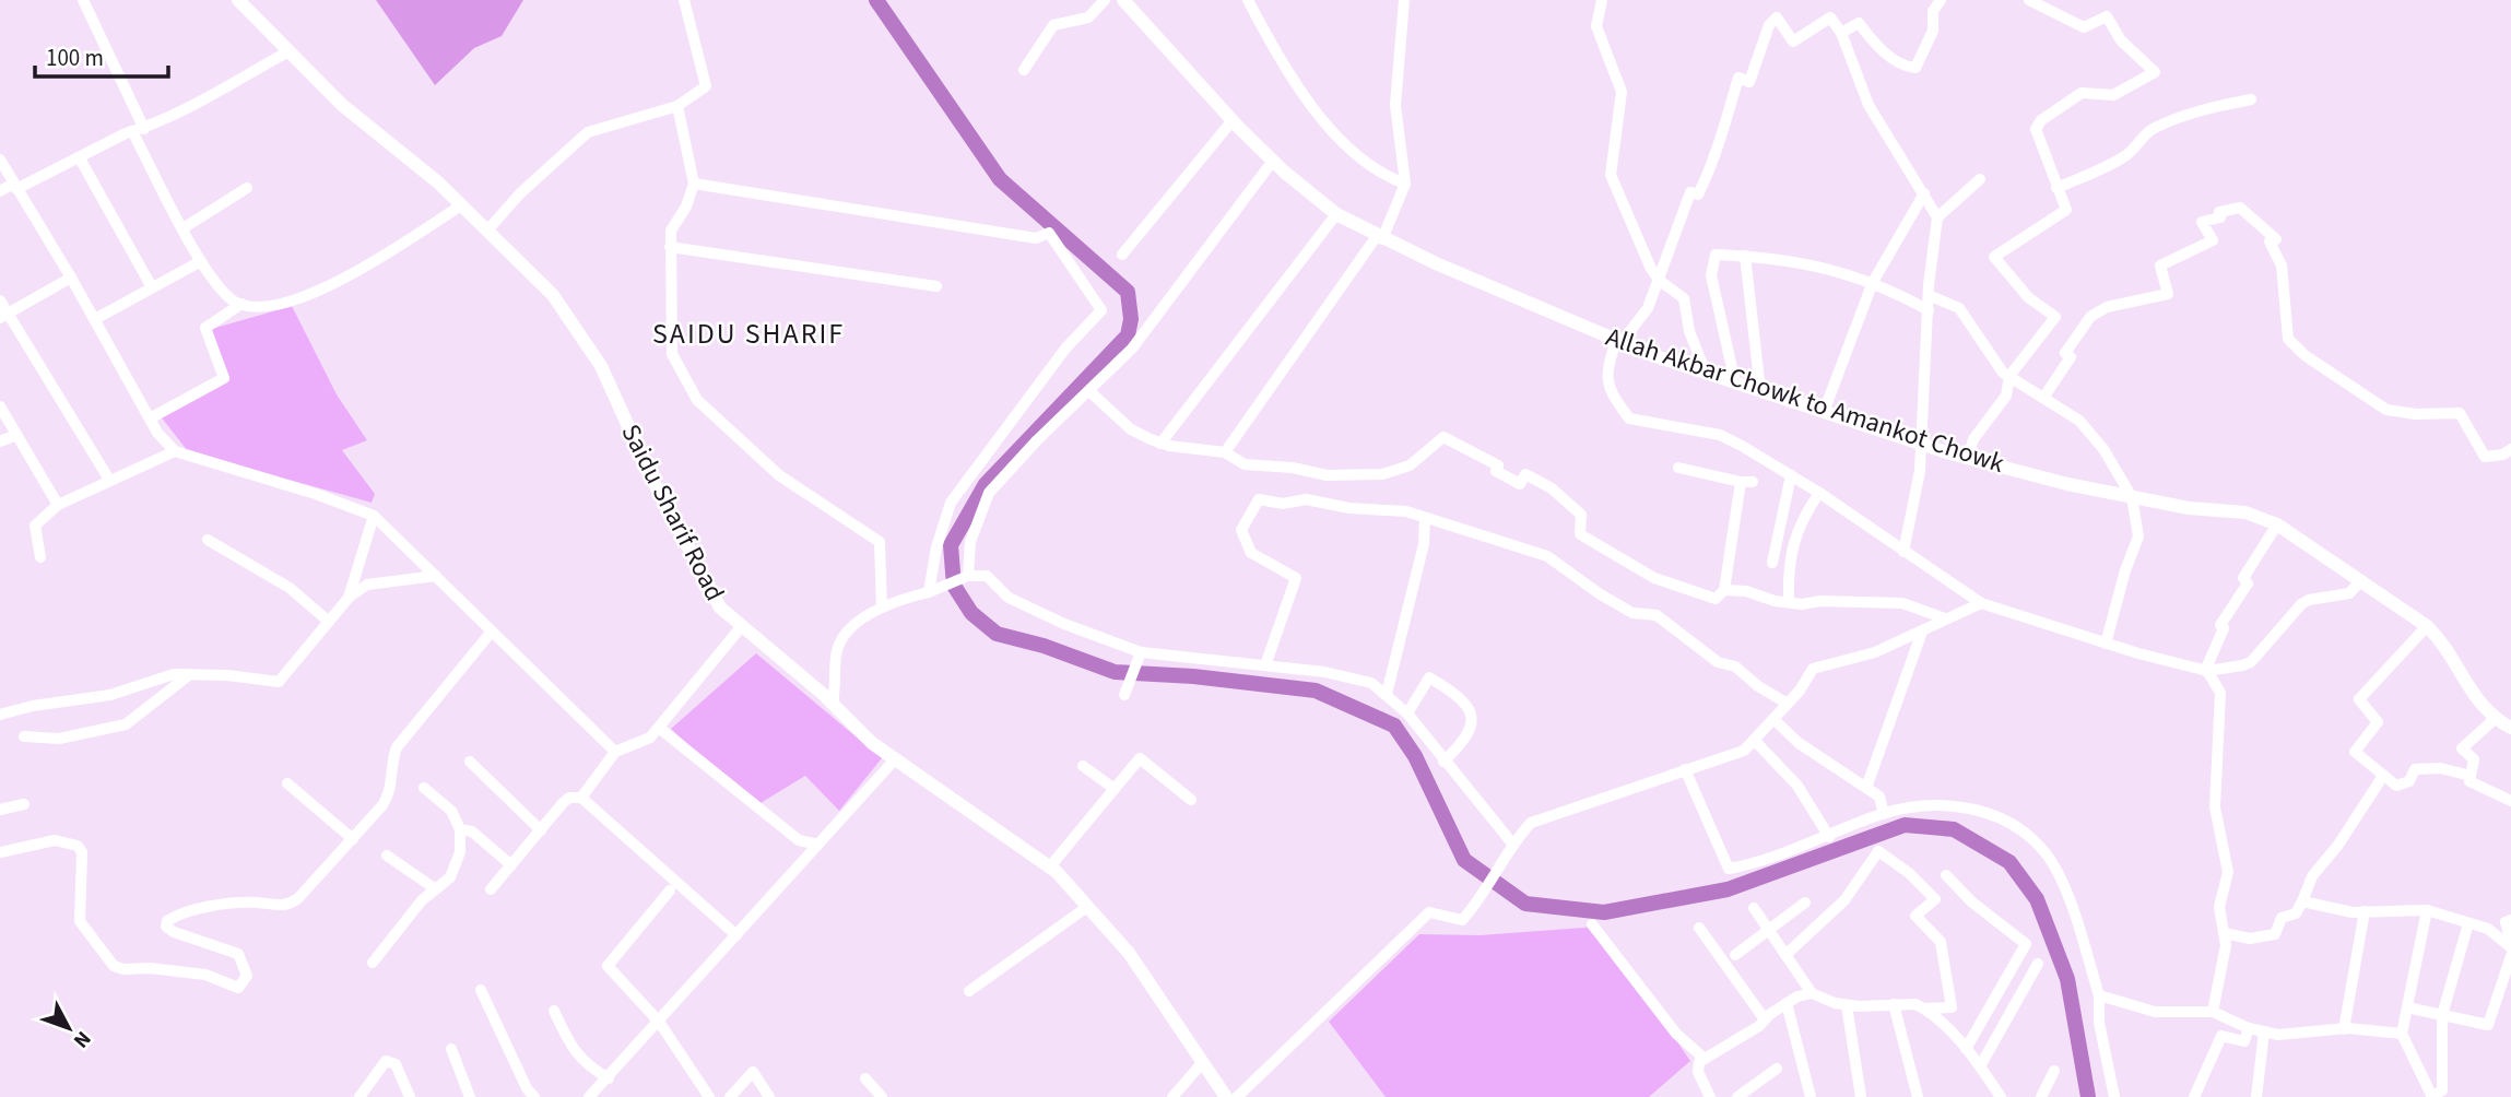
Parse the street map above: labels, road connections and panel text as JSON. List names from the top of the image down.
{
  "streets": {
    "main road": ["Allah Akbar Chowk to Amankot Chowk", "Saidu Sharif Road"]
  },
  "districts": ["SAIDU SHARIF"],
  "scale_bar": "100 m",
  "north": "bottom right"
}
